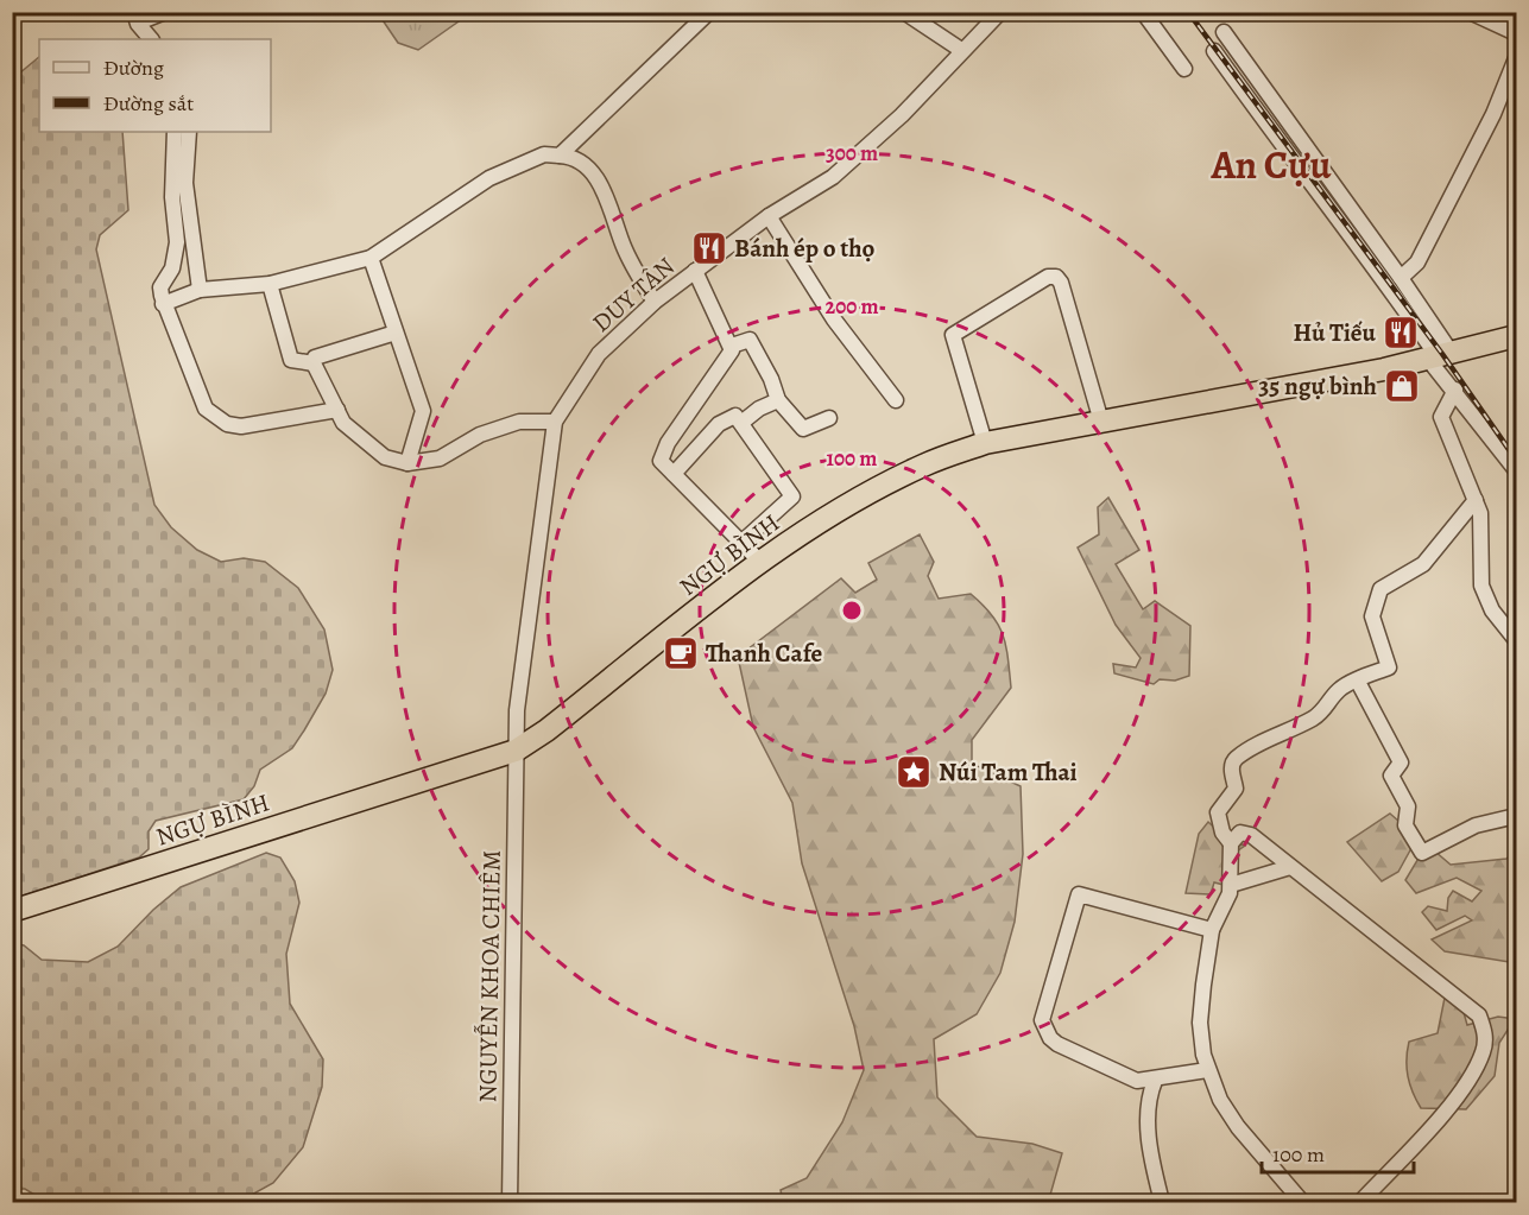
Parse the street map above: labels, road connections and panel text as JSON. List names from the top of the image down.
{
  "streets": {
    "highway": ["NGỰ BÌNH"],
    "street": ["DUY TÂN", "NGUYỄN KHOA CHIÊM"]
  },
  "crossings": [
    ["DUY TÂN", "NGỰ BÌNH"],
    ["DUY TÂN", "NGUYỄN KHOA CHIÊM"],
    ["NGỰ BÌNH", "NGUYỄN KHOA CHIÊM"]
  ],
  "districts": ["An Cựu"],
  "places": {
    "restaurant": ["Bánh ép o thọ", "Hủ Tiếu"],
    "shop": ["35 ngự bình"],
    "cafe": ["Thanh Cafe"],
    "place": ["Núi Tam Thai"]
  },
  "legend": ["Đường", "Đường sắt"],
  "scale_bar": "100 m",
  "rings": ["300 m", "200 m", "100 m"]
}
